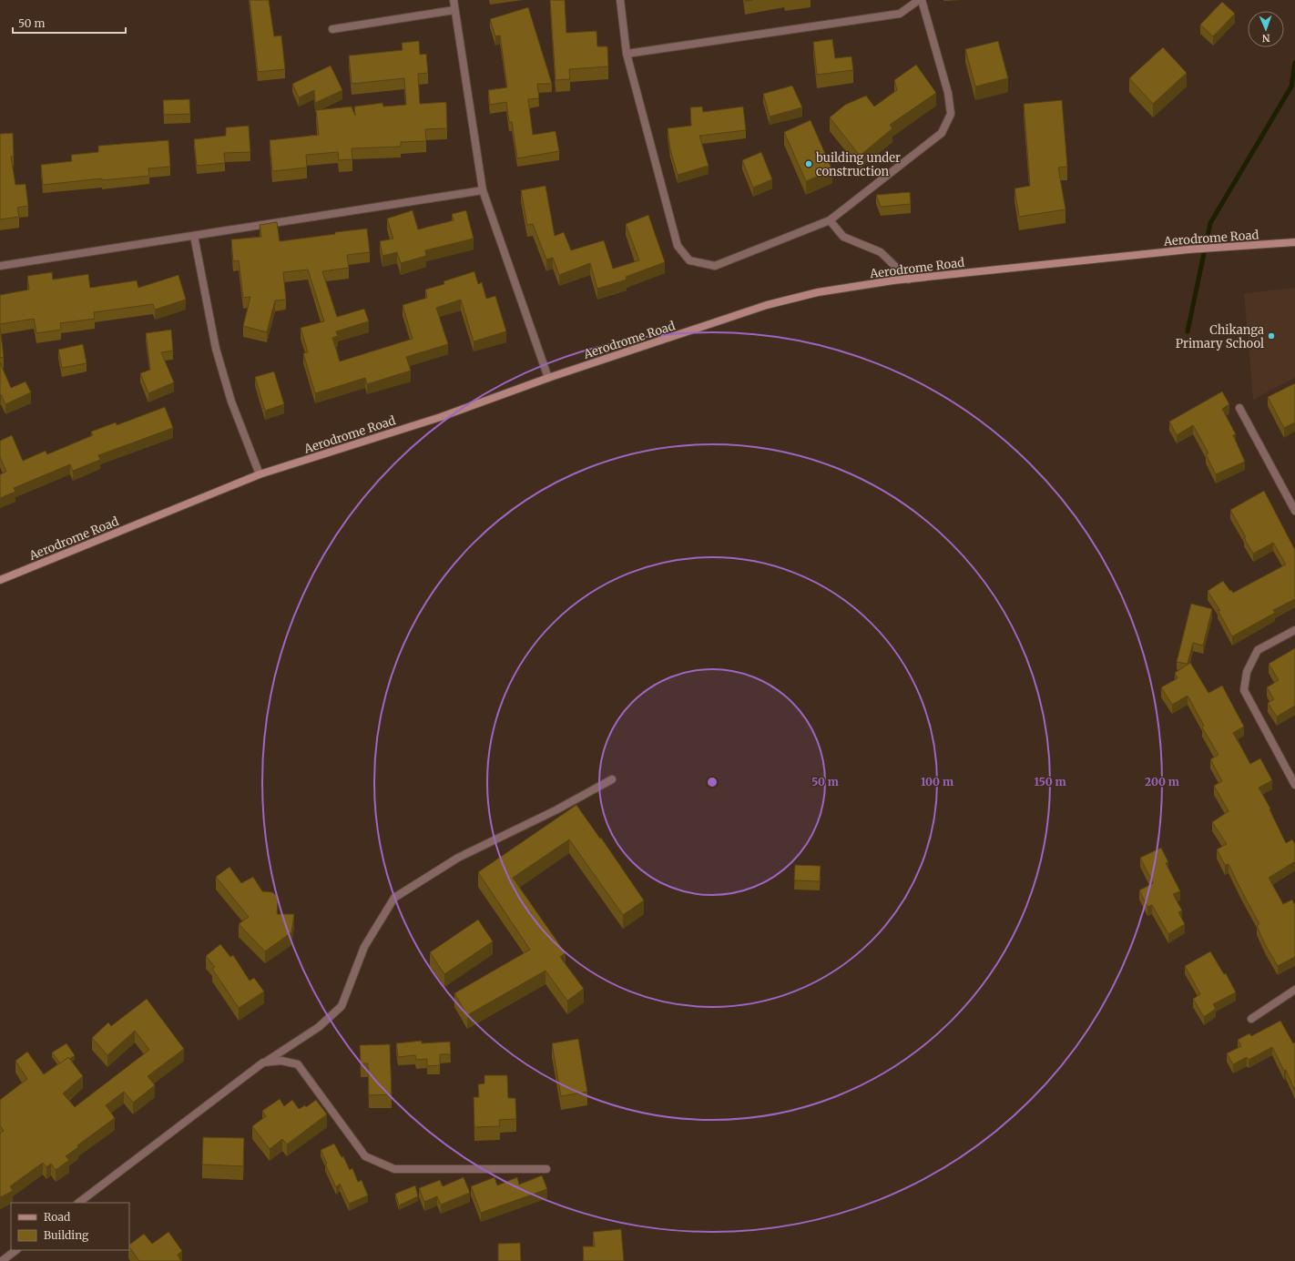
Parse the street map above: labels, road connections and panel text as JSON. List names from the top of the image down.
{
  "streets": {
    "street": ["Aerodrome Road"]
  },
  "places": ["building under construction", "Chikanga Primary School"],
  "legend": ["Road", "Building"],
  "scale_bar": "50 m",
  "north": "bottom",
  "rings": [
    "50 m",
    "100 m",
    "150 m",
    "200 m"
  ]
}
